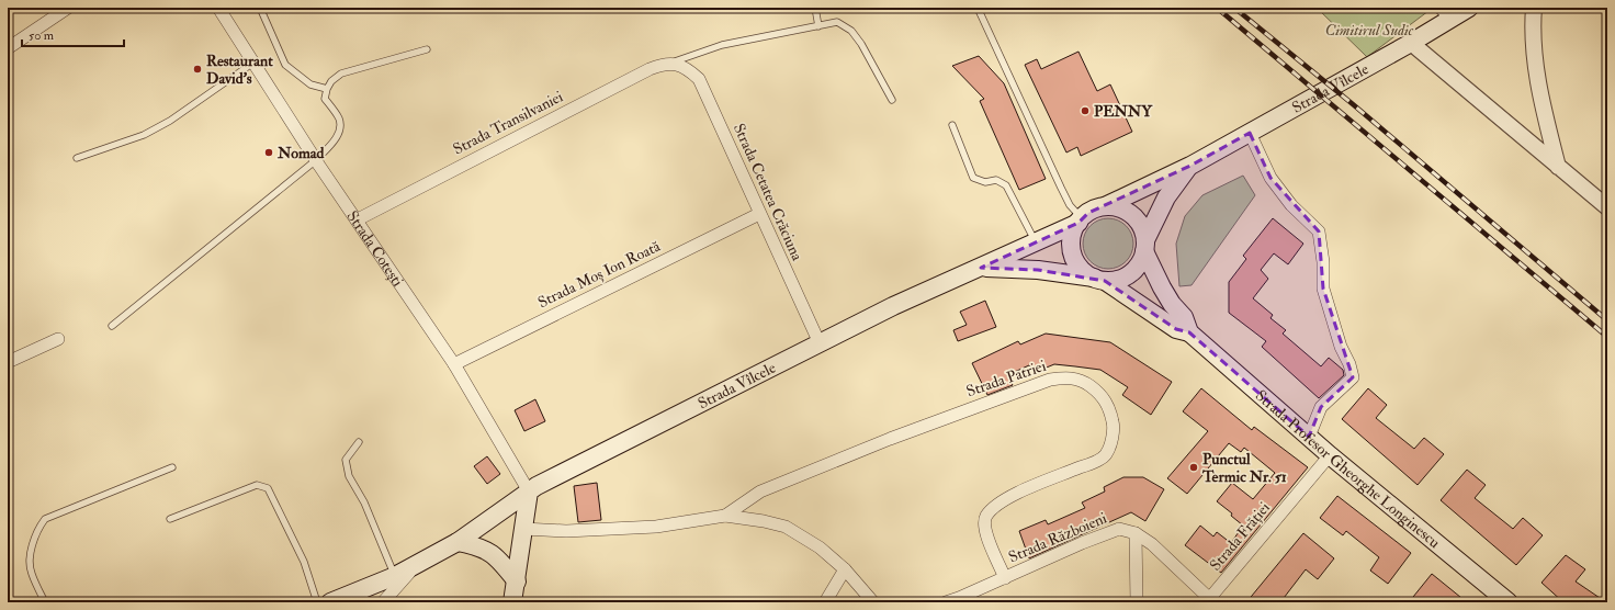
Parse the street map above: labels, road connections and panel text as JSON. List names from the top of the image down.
{
  "streets": {
    "main road": ["Strada Vîlcele", "Strada Profesor Gheorghe Longinescu"],
    "street": [
      "Strada Transilvaniei",
      "Strada Cetatea Crăciuna",
      "Strada Cotești",
      "Strada Moș Ion Roată",
      "Strada Patriei",
      "Strada Frăției",
      "Strada Războieni"
    ]
  },
  "crossings": [
    ["Strada Vîlcele", "Strada Cetatea Crăciuna"],
    ["Strada Vîlcele", "Strada Cotești"],
    ["Strada Vîlcele", "Strada Profesor Gheorghe Longinescu"],
    ["Strada Transilvaniei", "Strada Cetatea Crăciuna"],
    ["Strada Transilvaniei", "Strada Cotești"],
    ["Strada Cetatea Crăciuna", "Strada Moș Ion Roată"],
    ["Strada Cotești", "Strada Moș Ion Roată"],
    ["Strada Patriei", "Strada Războieni"],
    ["Strada Profesor Gheorghe Longinescu", "Strada Frăției"],
    ["Strada Frăției", "Strada Războieni"]
  ],
  "parks": ["Cimitirul Sudic"],
  "places": [
    "Restaurant David’s",
    "PENNY",
    "Nomad",
    "Punctul Termic Nr. 51"
  ],
  "scale_bar": "50 m"
}
